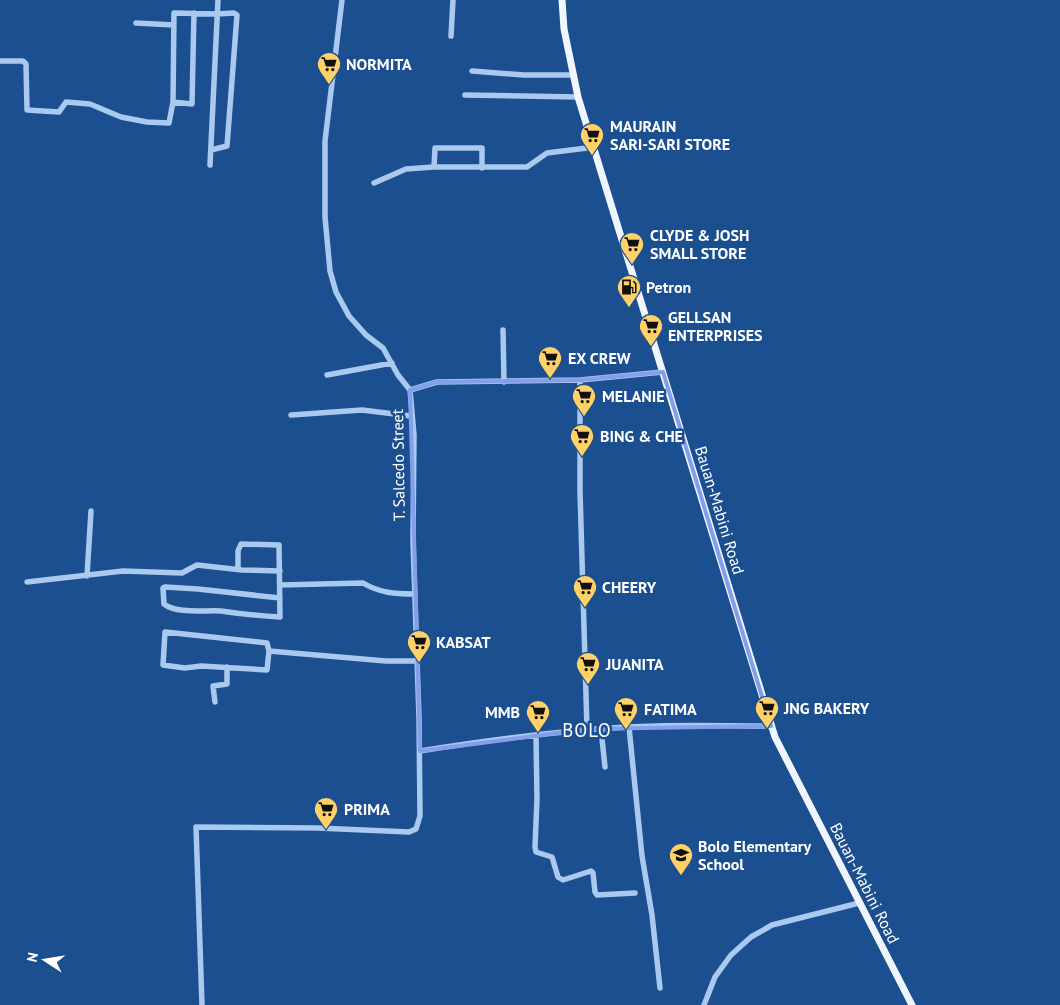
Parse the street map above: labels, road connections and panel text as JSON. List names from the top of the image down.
{
  "streets": {
    "main road": ["Bauan-Mabini Road"],
    "street": ["T. Salcedo Street"]
  },
  "districts": ["BOLO"],
  "places": {
    "supermarket": [
      "NORMITA",
      "MAURAIN SARI-SARI STORE",
      "CLYDE & JOSH SMALL STORE",
      "GELLSAN ENTERPRISES",
      "EX CREW",
      "MELANIE",
      "BING & CHE",
      "CHEERY",
      "KABSAT",
      "JUANITA",
      "JNG BAKERY",
      "FATIMA",
      "MMB",
      "PRIMA"
    ],
    "fuel station": ["Petron"],
    "school or university": ["Bolo Elementary School"]
  },
  "north": "left"
}
